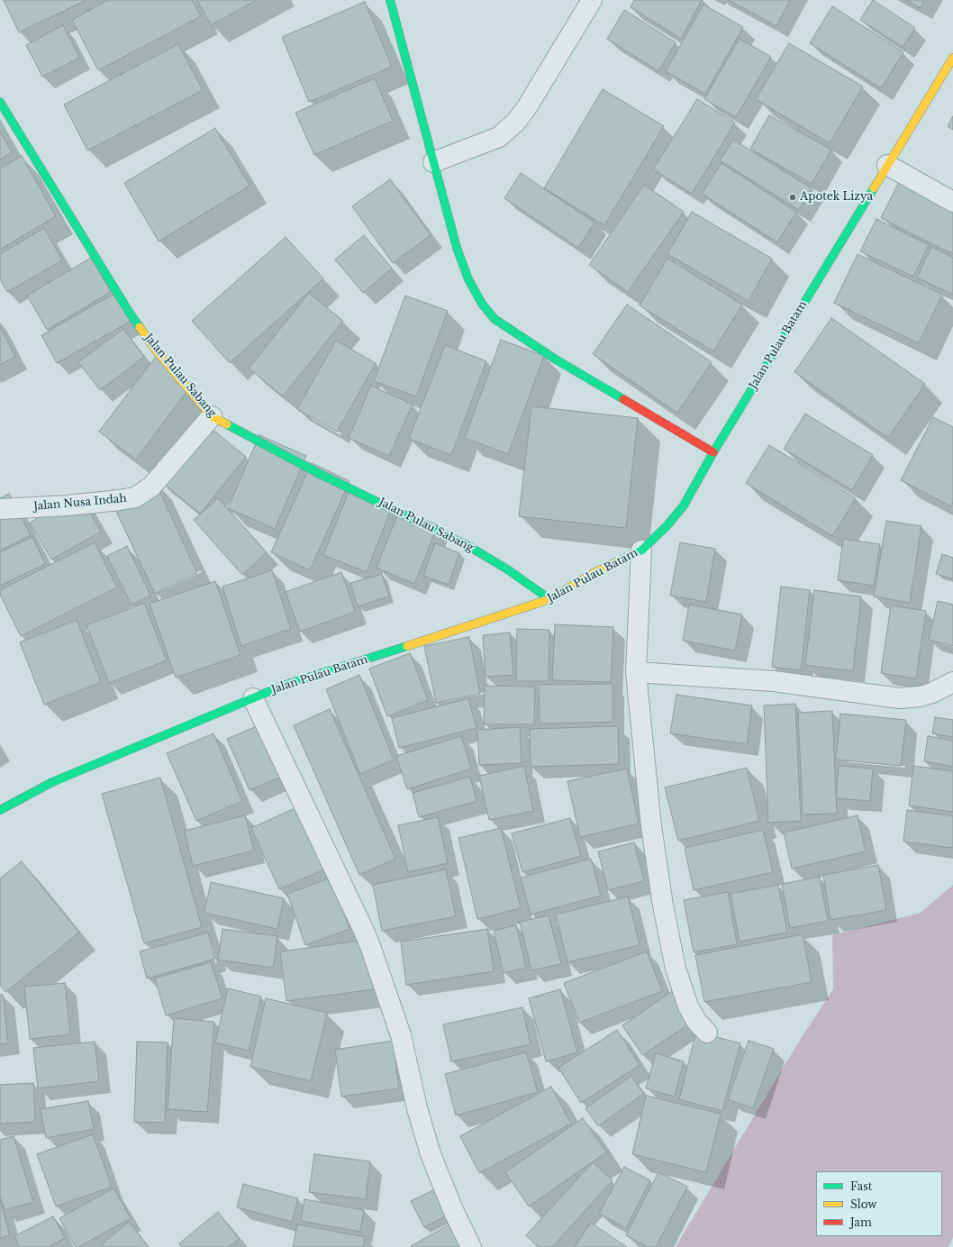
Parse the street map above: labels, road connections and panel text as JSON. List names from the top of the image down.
{
  "streets": {
    "main road": ["Jalan Pulau Batam", "Jalan Pulau Sabang"],
    "street": ["Jalan Nusa Indah"]
  },
  "crossings": [
    ["Jalan Pulau Batam", "Jalan Pulau Sabang"],
    ["Jalan Pulau Sabang", "Jalan Nusa Indah"]
  ],
  "places": ["Apotek Lizya"],
  "legend": ["Fast", "Slow", "Jam"]
}
